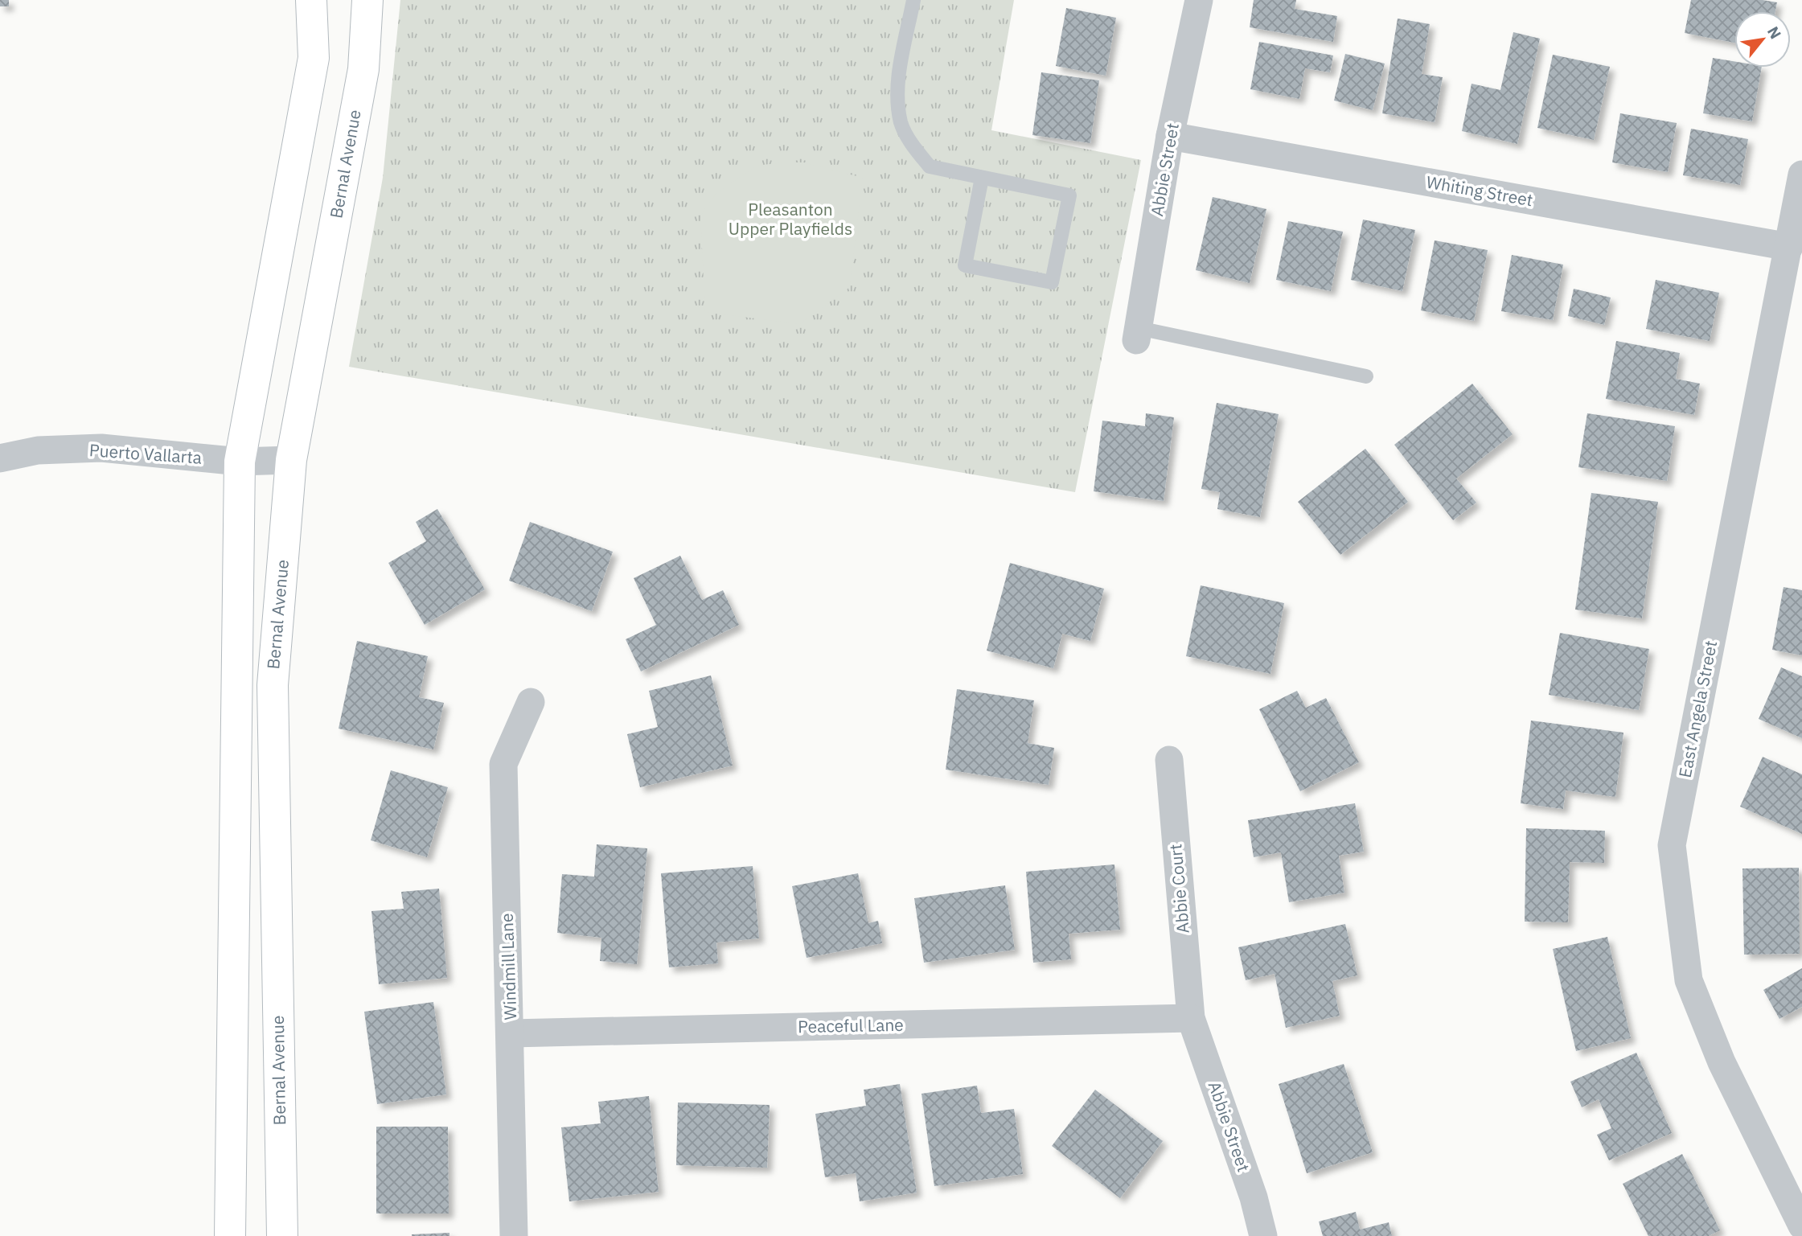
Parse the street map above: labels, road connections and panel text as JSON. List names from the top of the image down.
{
  "streets": {
    "main road": ["Bernal Avenue"],
    "street": [
      "Abbie Street",
      "Whiting Street",
      "Puerto Vallarta",
      "East Angela Street",
      "Abbie Court",
      "Windmill Lane",
      "Peaceful Lane"
    ]
  },
  "crossings": [
    ["Bernal Avenue", "Puerto Vallarta"],
    ["Abbie Street", "Whiting Street"],
    ["Abbie Street", "Abbie Court"],
    ["Abbie Street", "Peaceful Lane"],
    ["Whiting Street", "East Angela Street"],
    ["Abbie Court", "Peaceful Lane"],
    ["Windmill Lane", "Peaceful Lane"]
  ],
  "parks": ["Pleasanton Upper Playfields"],
  "north": "top right"
}
